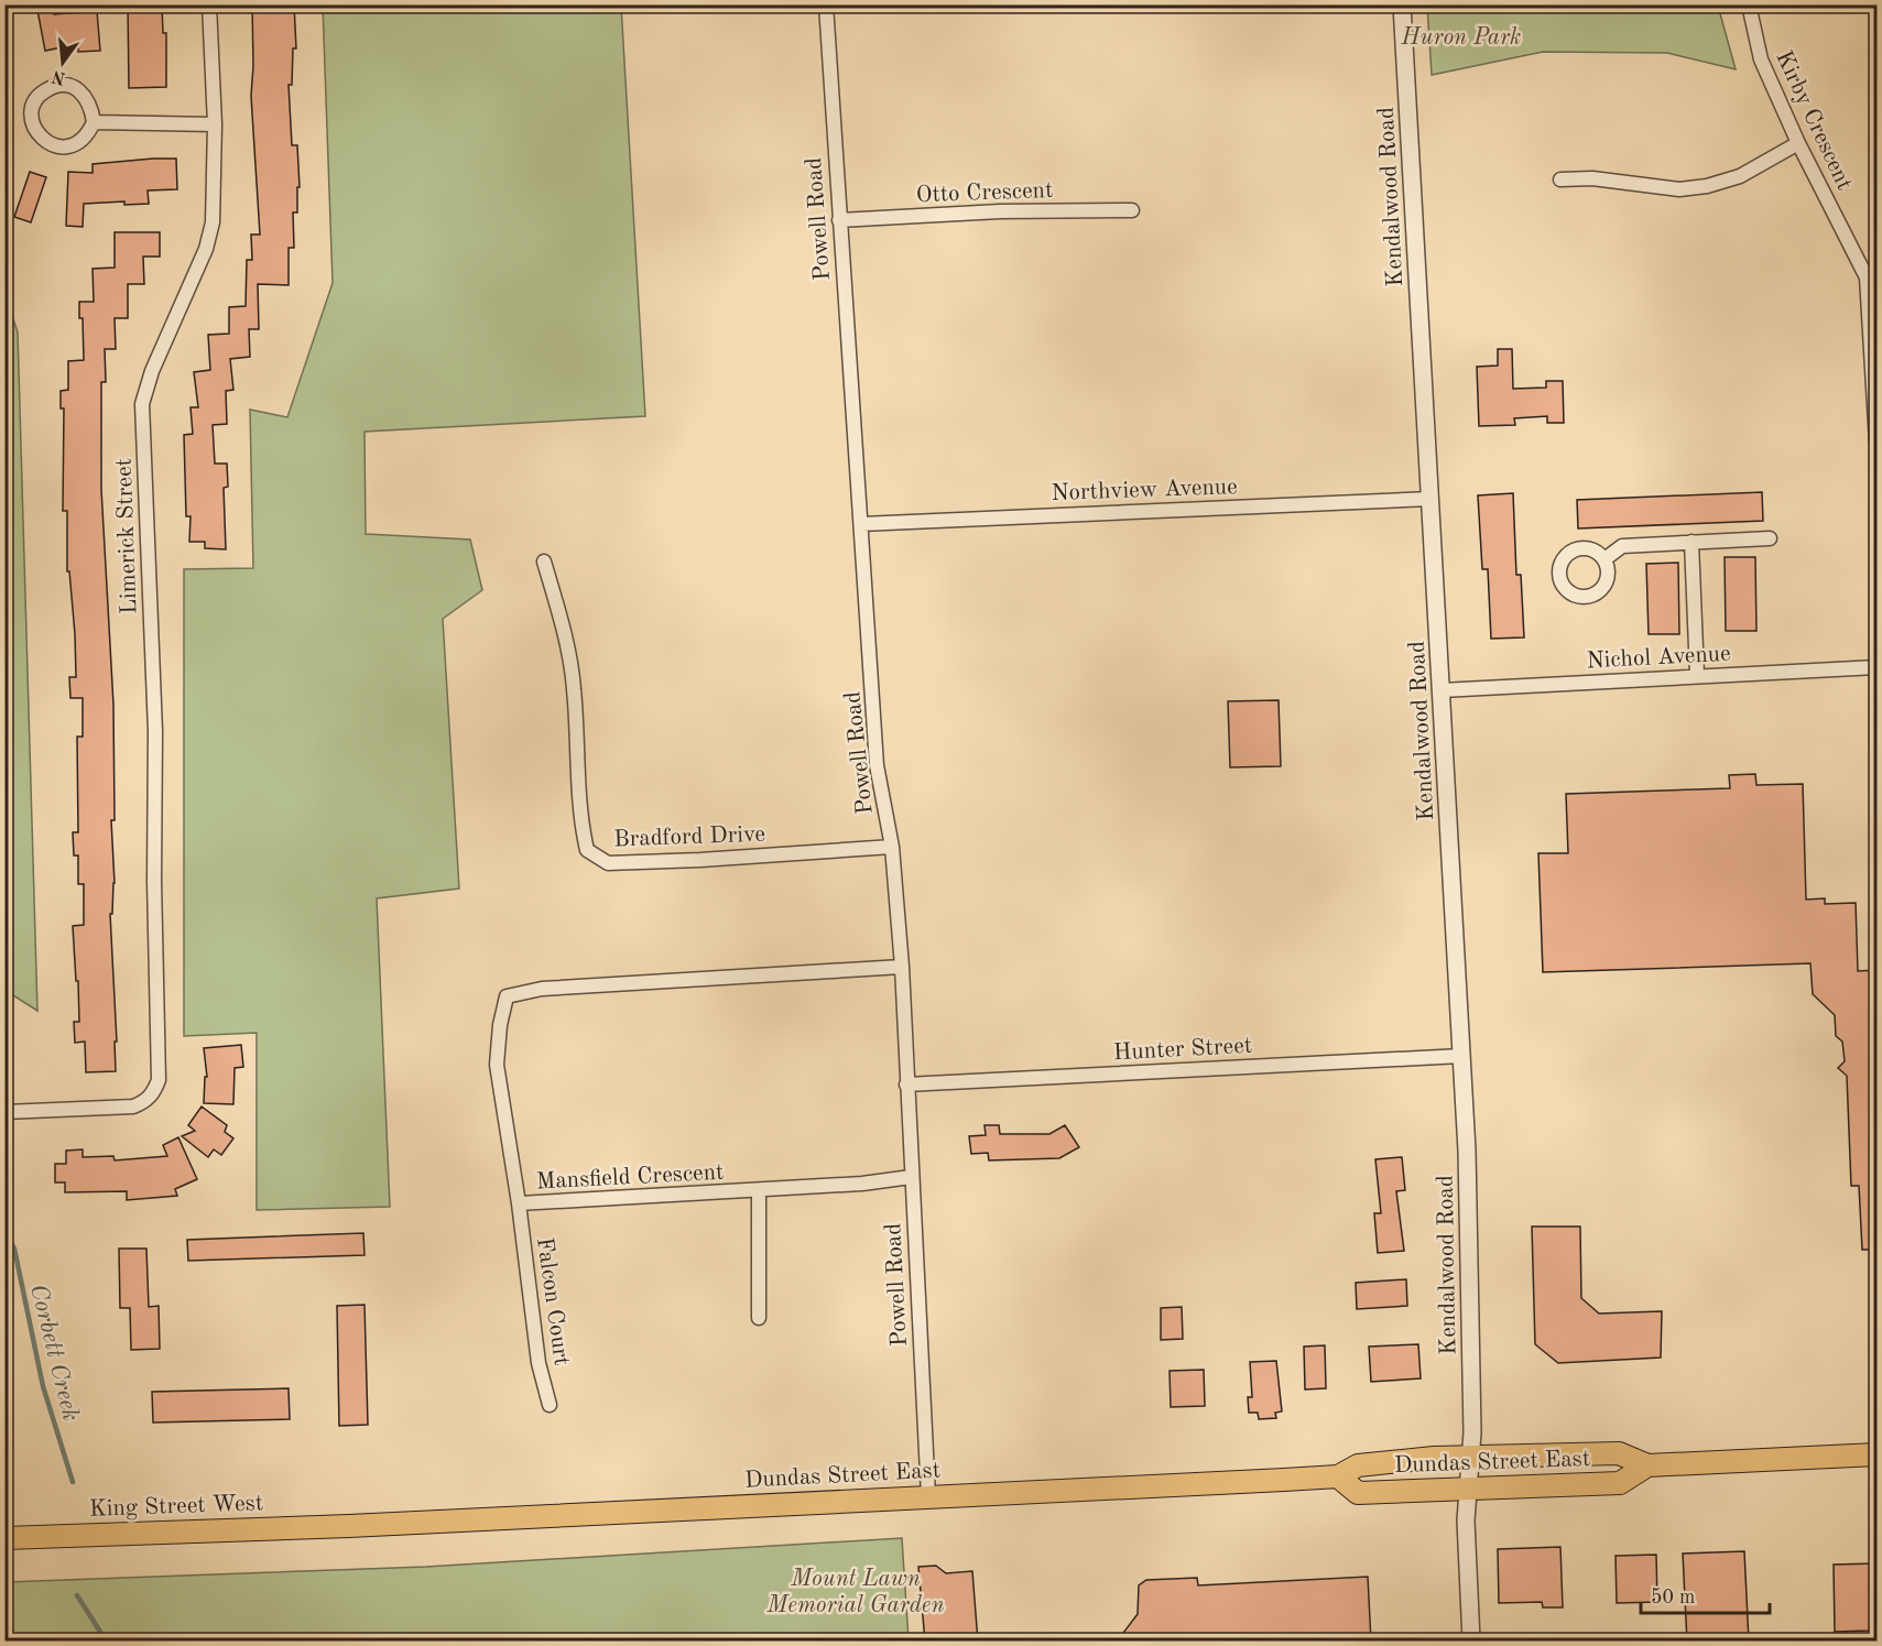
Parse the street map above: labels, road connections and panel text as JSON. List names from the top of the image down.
{
  "streets": {
    "main road": ["Dundas Street East", "King Street West"],
    "street": [
      "Kirby Crescent",
      "Otto Crescent",
      "Kendalwood Road",
      "Powell Road",
      "Northview Avenue",
      "Limerick Street",
      "Nichol Avenue",
      "Bradford Drive",
      "Hunter Street",
      "Mansfield Crescent",
      "Falcon Court"
    ]
  },
  "crossings": [
    ["Otto Crescent", "Powell Road"],
    ["Kendalwood Road", "Northview Avenue"],
    ["Kendalwood Road", "Nichol Avenue"],
    ["Kendalwood Road", "Hunter Street"],
    ["Kendalwood Road", "Dundas Street East"],
    ["Powell Road", "Northview Avenue"],
    ["Powell Road", "Bradford Drive"],
    ["Powell Road", "Hunter Street"],
    ["Powell Road", "Mansfield Crescent"],
    ["Powell Road", "Dundas Street East"],
    ["Mansfield Crescent", "Falcon Court"],
    ["Dundas Street East", "King Street West"]
  ],
  "water": ["Corbett Creek"],
  "parks": ["Huron Park", "Mount Lawn Memorial Garden"],
  "scale_bar": "50 m",
  "north": "bottom"
}
